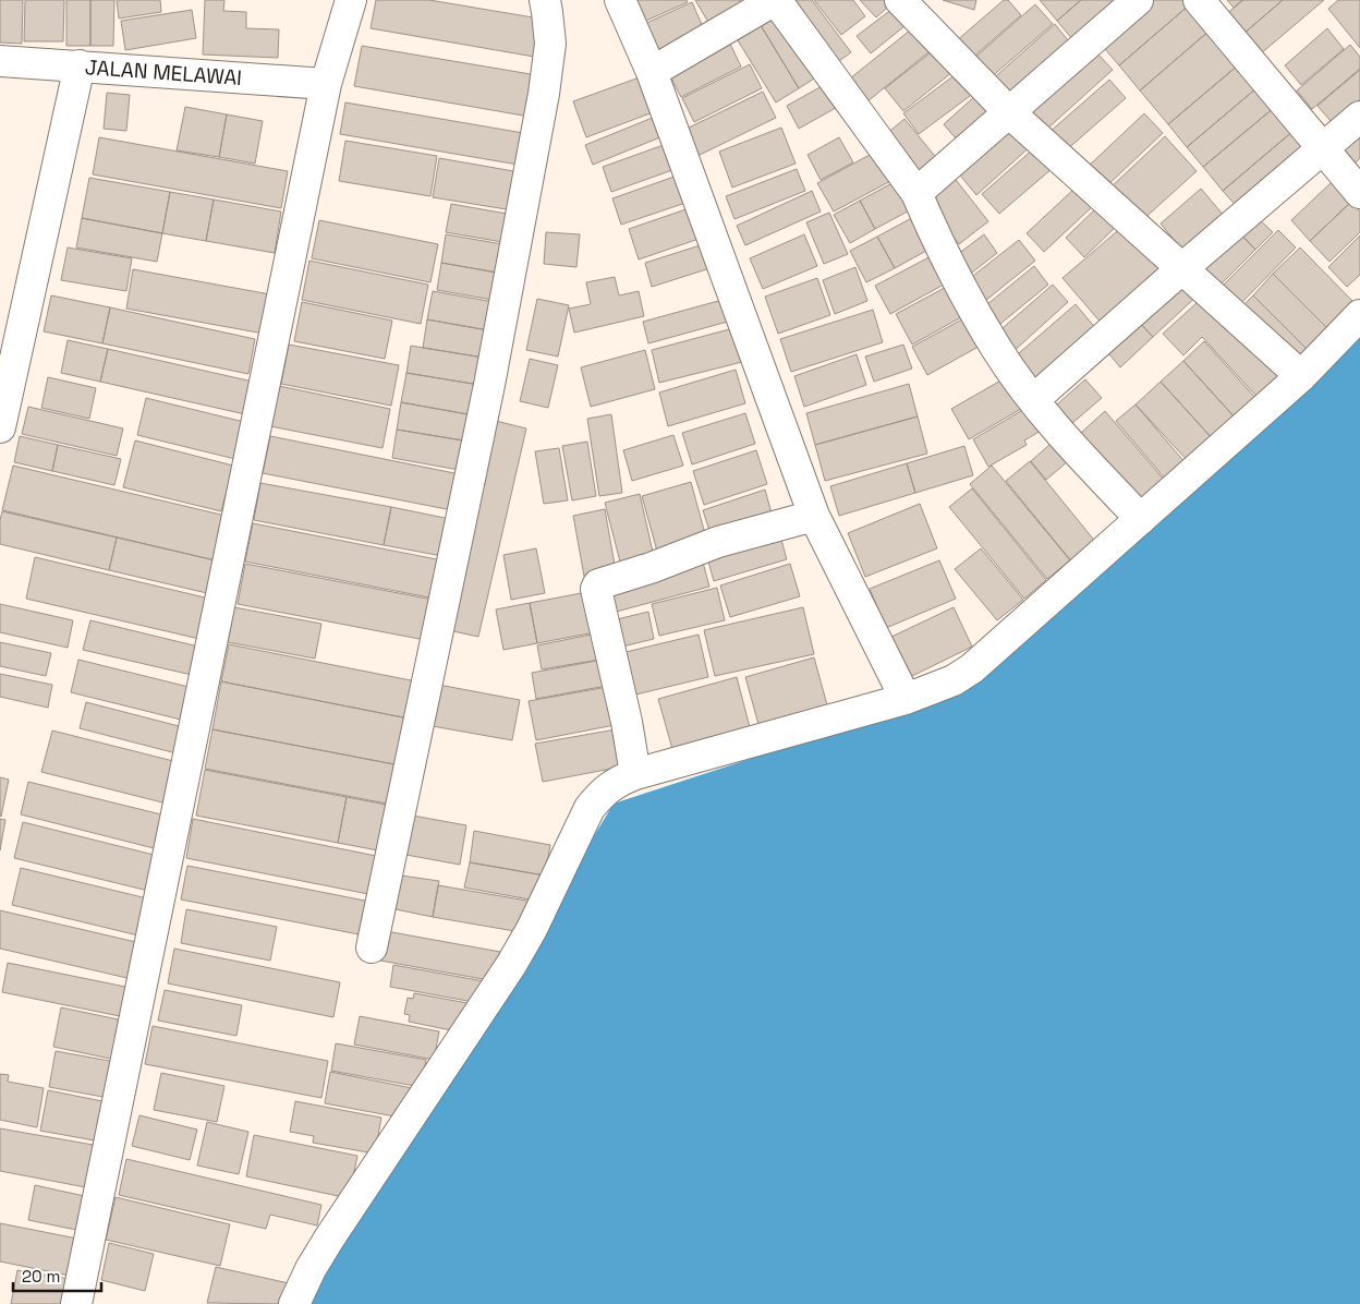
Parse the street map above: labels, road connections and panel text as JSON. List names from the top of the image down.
{
  "streets": {
    "street": ["JALAN MELAWAI"]
  },
  "scale_bar": "20 m"
}
